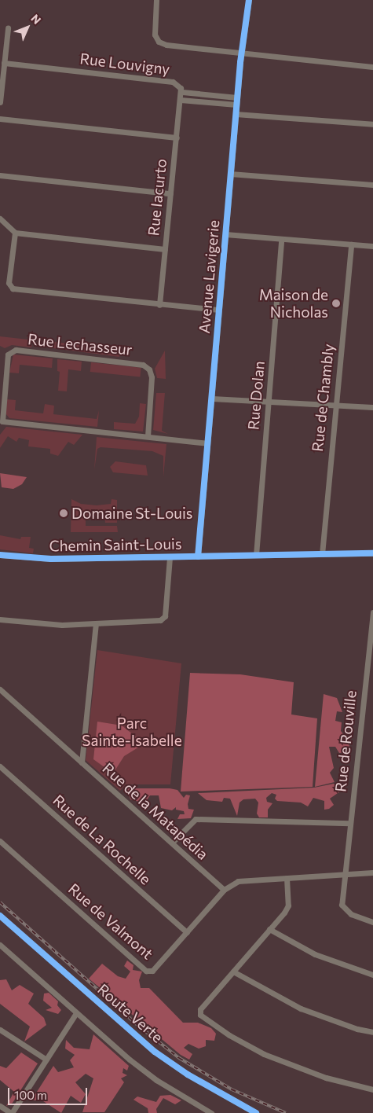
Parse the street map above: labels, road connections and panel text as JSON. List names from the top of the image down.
{
  "streets": {
    "street": [
      "Rue Louvigny",
      "Rue Iacurto",
      "Avenue Lavigerie",
      "Rue Lechasseur",
      "Rue Dolan",
      "Rue de Chambly",
      "Chemin Saint-Louis",
      "Rue de Rouville",
      "Rue de la Matapédia",
      "Rue de La Rochelle",
      "Rue de Valmont"
    ],
    "cycle path": ["Route Verte"]
  },
  "crossings": [
    ["Rue Louvigny", "Rue Iacurto"],
    ["Rue Louvigny", "Avenue Lavigerie"],
    ["Avenue Lavigerie", "Chemin Saint-Louis"],
    ["Rue Dolan", "Chemin Saint-Louis"],
    ["Rue de Chambly", "Chemin Saint-Louis"],
    ["Rue de Rouville", "Rue de Valmont"],
    ["Rue de la Matapédia", "Rue de Valmont"],
    ["Rue de La Rochelle", "Rue de Valmont"]
  ],
  "parks": ["Parc Sainte-Isabelle"],
  "places": ["Maison de Nicholas", "Domaine St-Louis"],
  "scale_bar": "100 m",
  "north": "top right"
}
